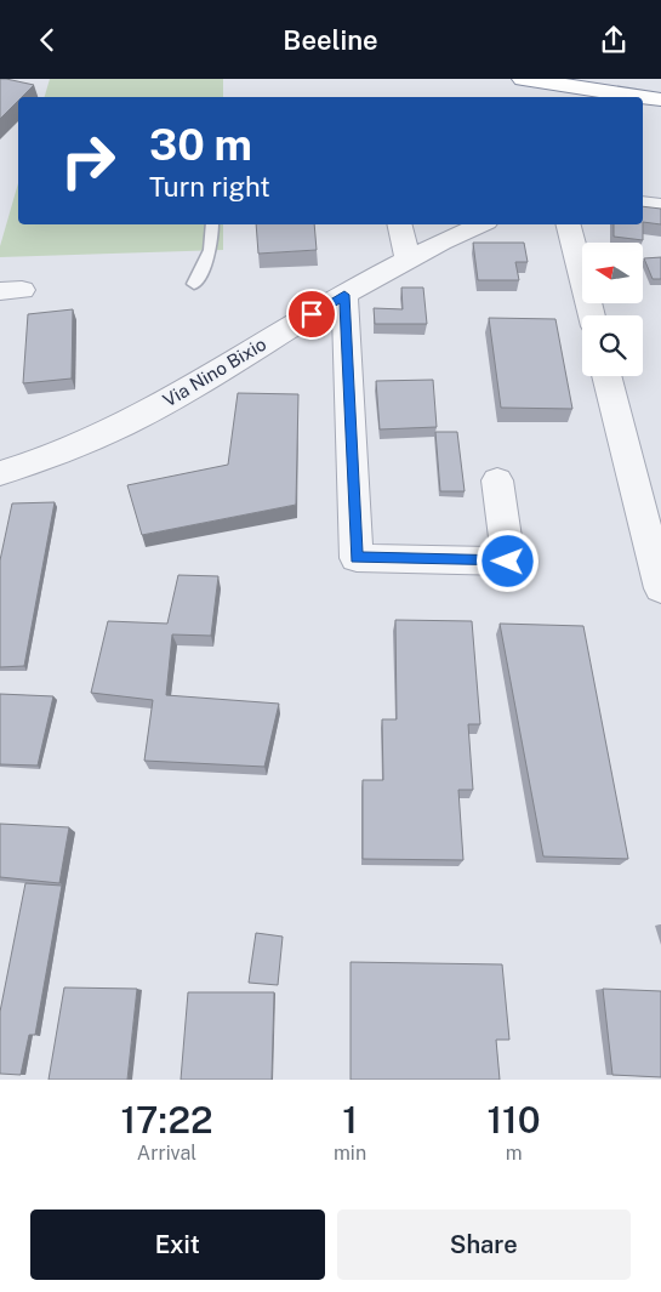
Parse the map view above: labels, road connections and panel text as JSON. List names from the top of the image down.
{
  "streets": {
    "street": ["Via Nino Bixio"]
  },
  "north": "left",
  "page": {
    "header": "Beeline",
    "turn": ["30 m", "Turn right"],
    "eta": [
      "17:22",
      "Arrival",
      "1",
      "min",
      "110",
      "m"
    ],
    "buttons": ["Exit", "Share"]
  }
}
